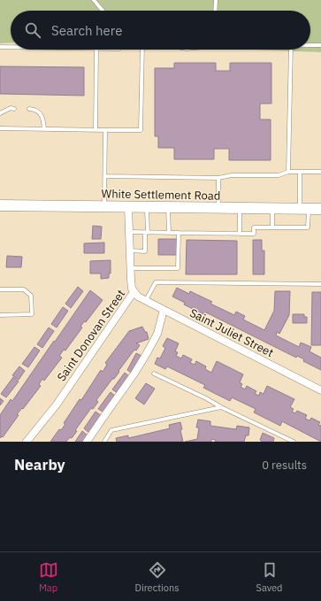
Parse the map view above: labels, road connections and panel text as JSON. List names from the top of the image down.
{
  "streets": {
    "main road": ["White Settlement Road"],
    "street": ["Saint Juliet Street", "Saint Donovan Street"]
  },
  "crossings": [
    ["White Settlement Road", "Saint Donovan Street"],
    ["Saint Juliet Street", "Saint Donovan Street"]
  ],
  "page": {
    "search": "Search here",
    "heading": ["Nearby", "0 results"],
    "nav": ["Map", "Directions", "Saved"]
  }
}
